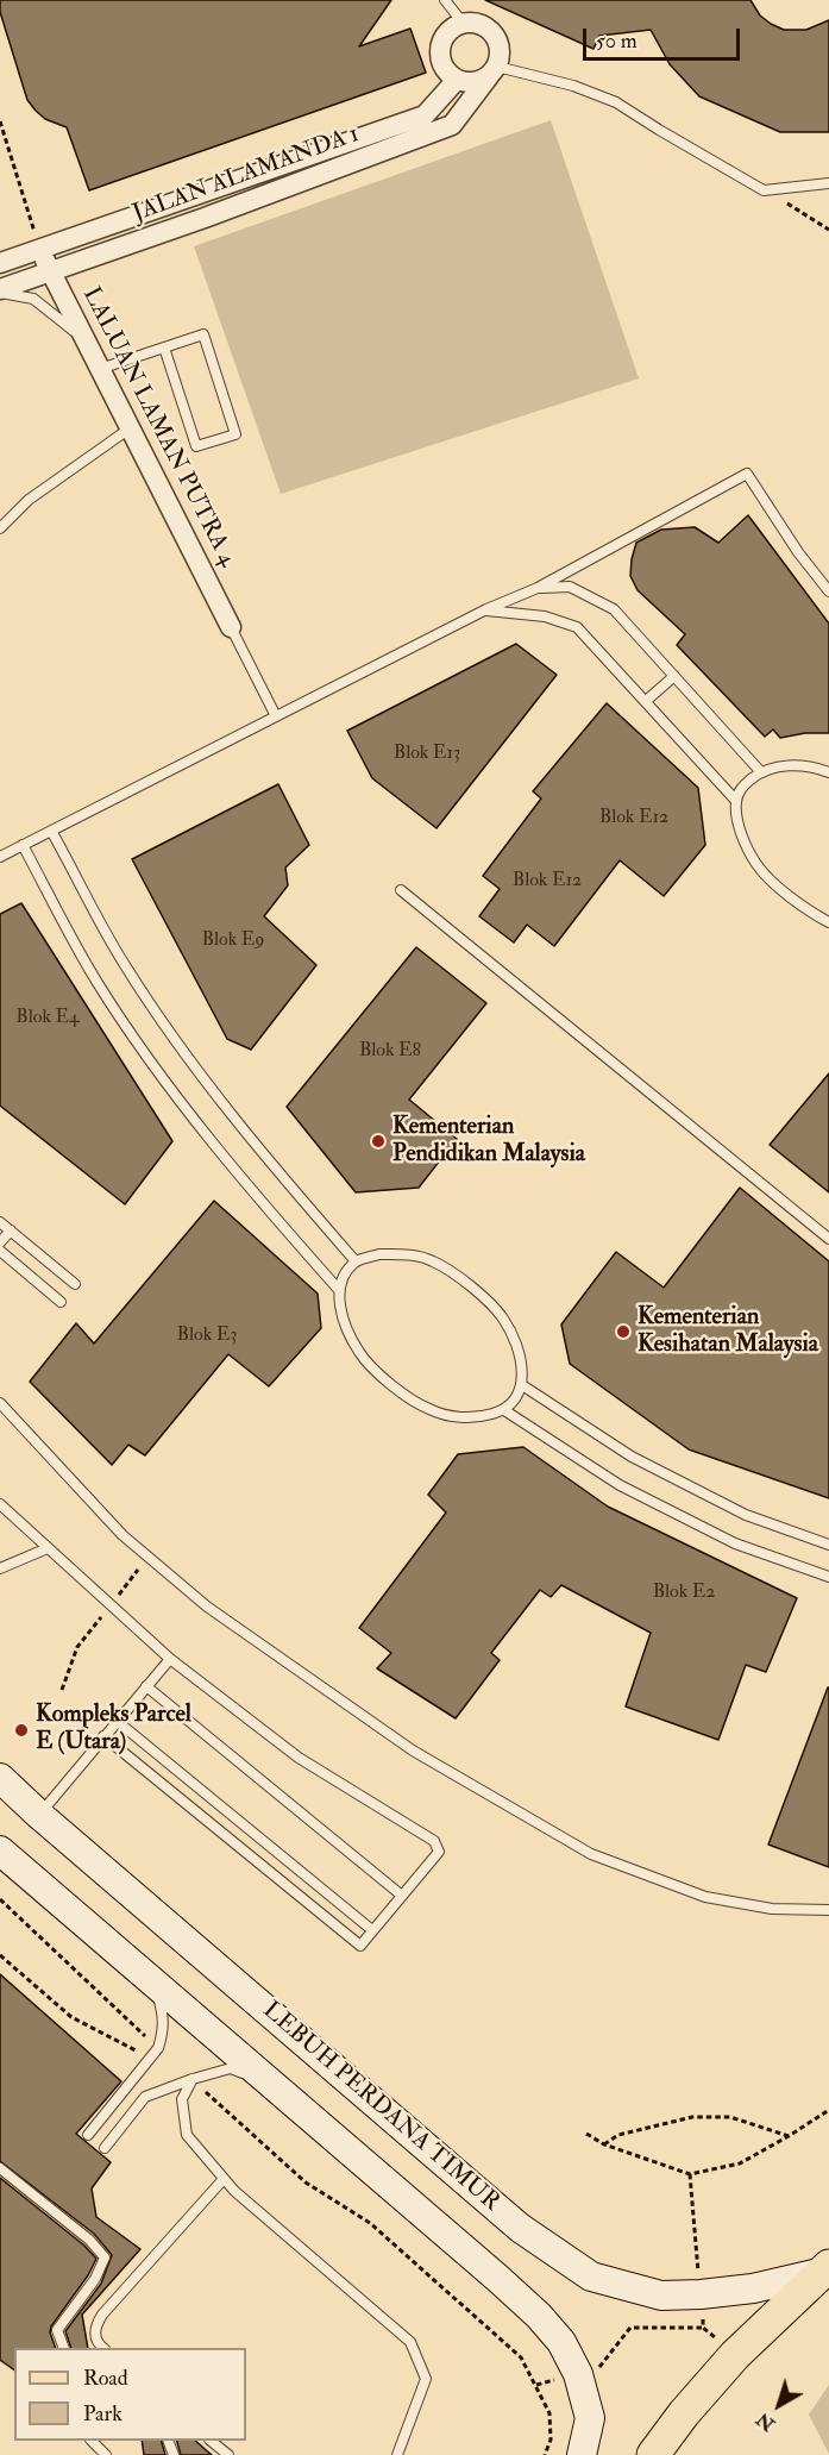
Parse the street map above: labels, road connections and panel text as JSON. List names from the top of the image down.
{
  "streets": {
    "main road": ["LEBUH PERDANA TIMUR"],
    "street": ["JALAN ALAMANDA 1", "LALUAN LAMAN PUTRA 4"]
  },
  "crossings": [
    ["JALAN ALAMANDA 1", "LALUAN LAMAN PUTRA 4"]
  ],
  "places": ["Kementerian Pendidikan Malaysia", "Kementerian Kesihatan Malaysia", "Kompleks Parcel E (Utara)"],
  "house_numbers": [
    "Blok E13",
    "Blok E12",
    "Blok E12",
    "Blok E9",
    "Blok E4",
    "Blok E8",
    "Blok E3",
    "Blok E2"
  ],
  "legend": ["Road", "Park"],
  "scale_bar": "50 m",
  "north": "bottom left"
}
